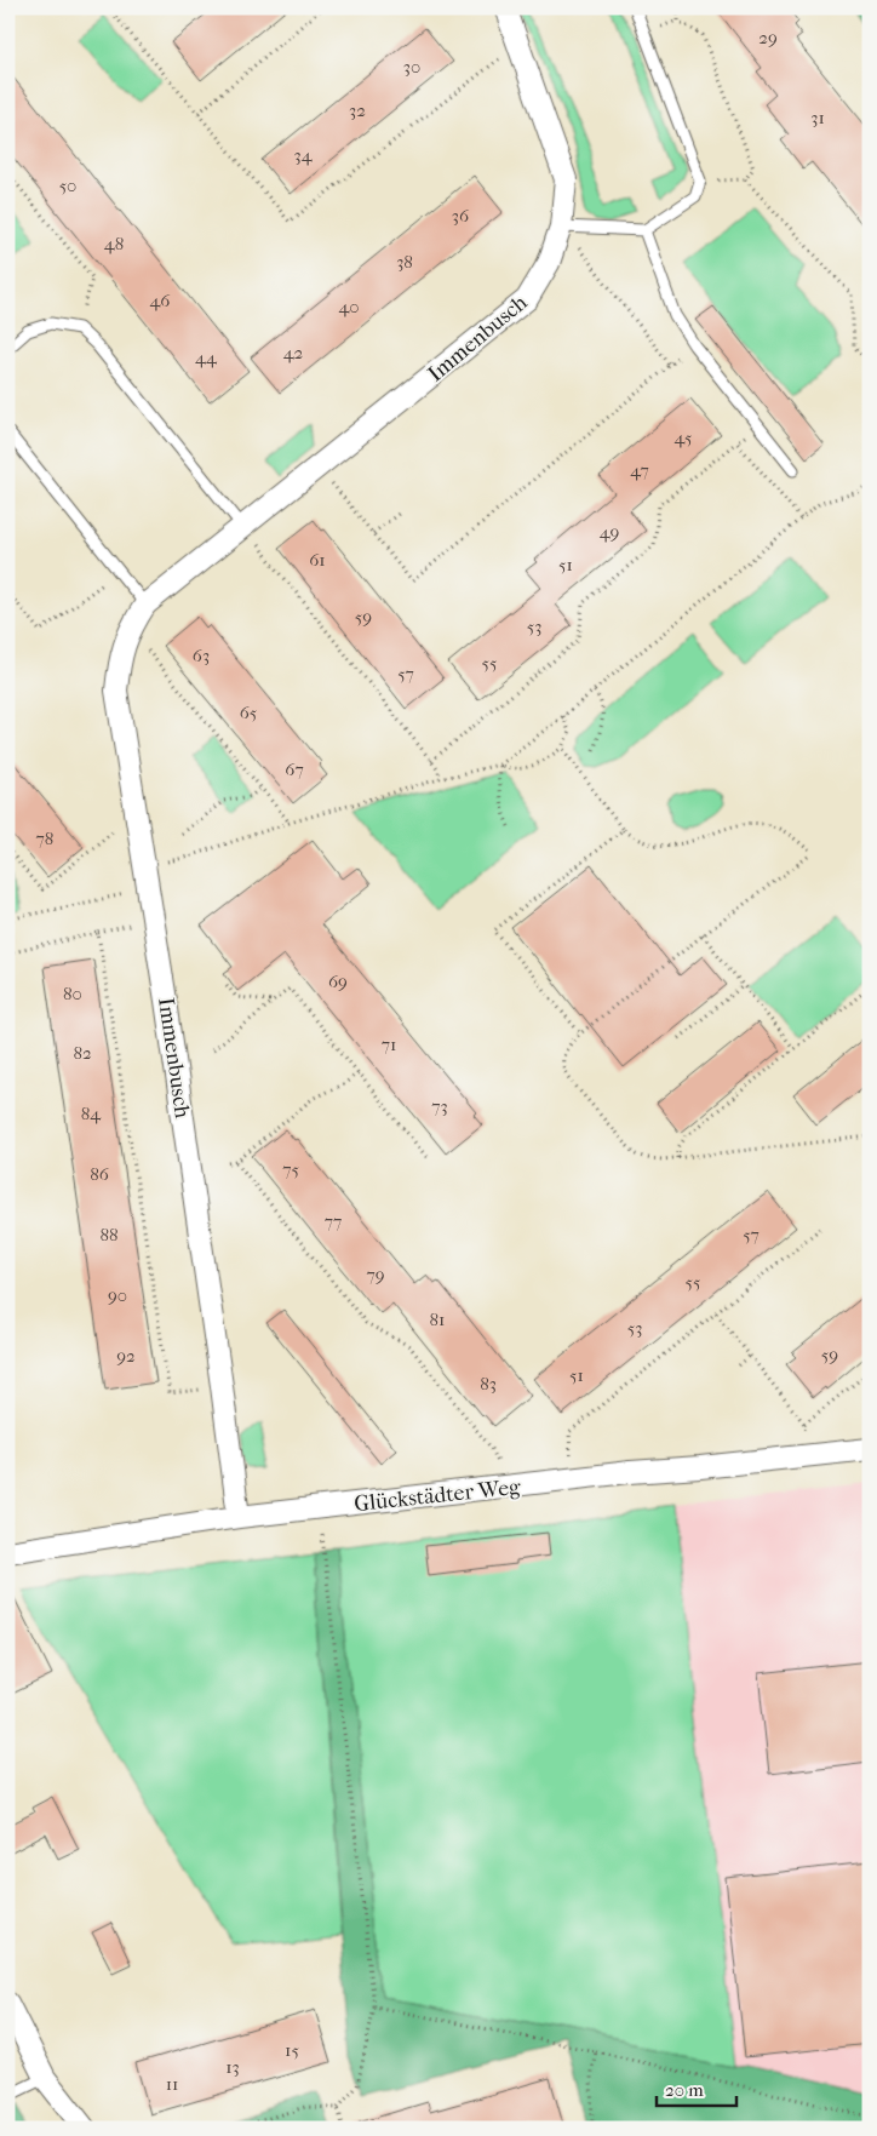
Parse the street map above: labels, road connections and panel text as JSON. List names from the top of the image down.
{
  "streets": {
    "street": ["Immenbusch", "Glückstädter Weg"]
  },
  "crossings": [
    ["Immenbusch", "Glückstädter Weg"]
  ],
  "house_numbers": [
    "29",
    "30",
    "32",
    "31",
    "34",
    "50",
    "36",
    "48",
    "38",
    "46",
    "40",
    "42",
    "44",
    "45",
    "47",
    "49",
    "61",
    "51",
    "59",
    "53",
    "63",
    "55",
    "57",
    "65",
    "67",
    "78",
    "69",
    "80",
    "71",
    "82",
    "73",
    "84",
    "75",
    "86",
    "77",
    "88",
    "57",
    "79",
    "55",
    "90",
    "81",
    "53",
    "59",
    "92",
    "51",
    "83",
    "15",
    "13",
    "11"
  ],
  "scale_bar": "20 m"
}
